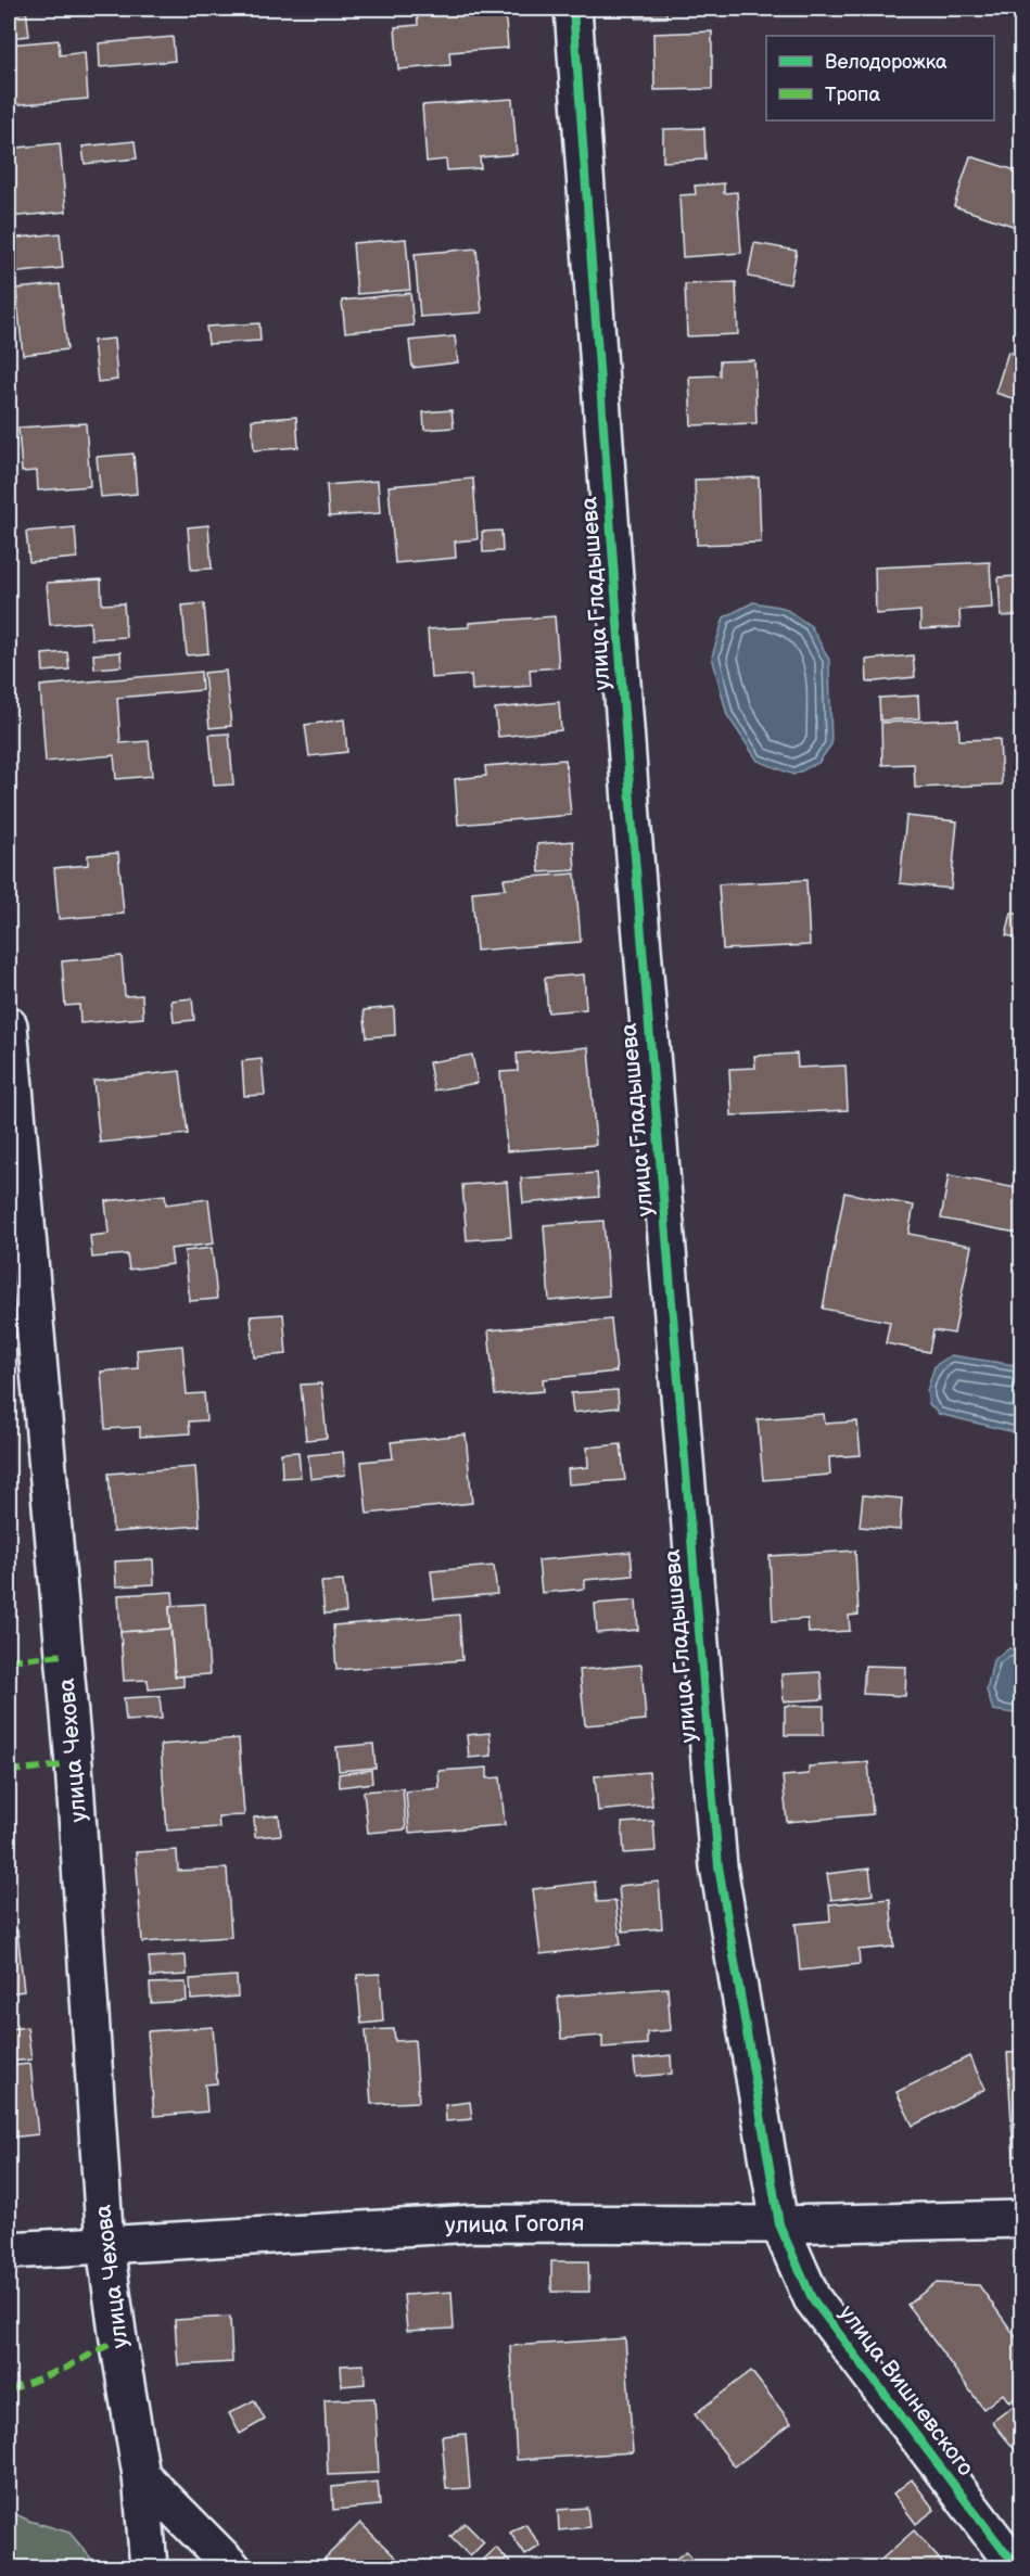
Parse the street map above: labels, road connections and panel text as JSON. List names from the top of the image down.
{
  "streets": {
    "street": [
      "улица Гладышева",
      "улица Чехова",
      "улица Гоголя",
      "улица Вишневского"
    ]
  },
  "crossings": [
    ["улица Гладышева", "улица Гоголя"],
    ["улица Гладышева", "улица Вишневского"],
    ["улица Чехова", "улица Гоголя"],
    ["улица Гоголя", "улица Вишневского"]
  ],
  "legend": ["Велодорожка", "Тропа"]
}
